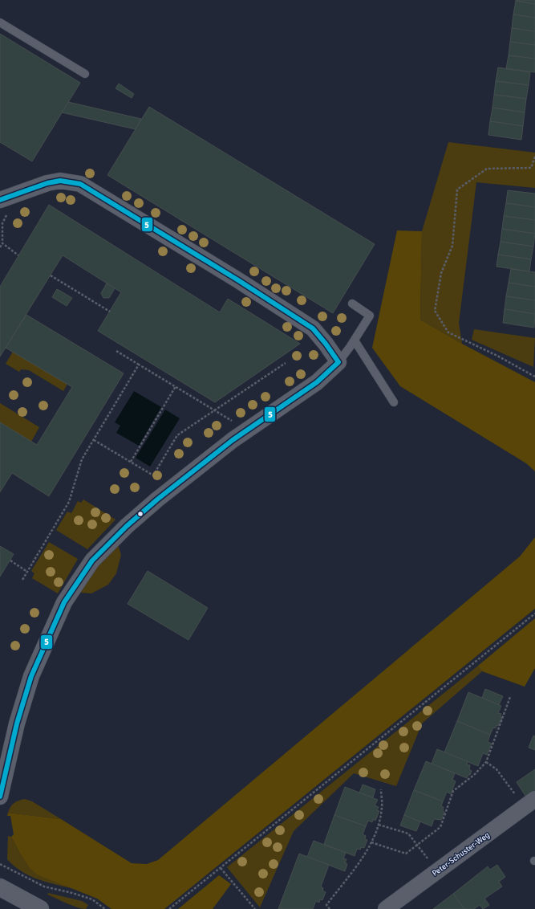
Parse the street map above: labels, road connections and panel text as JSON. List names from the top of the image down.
{
  "streets": {
    "street": ["Peter-Schuster-Weg"]
  },
  "lines": ["transit line 5"]
}
